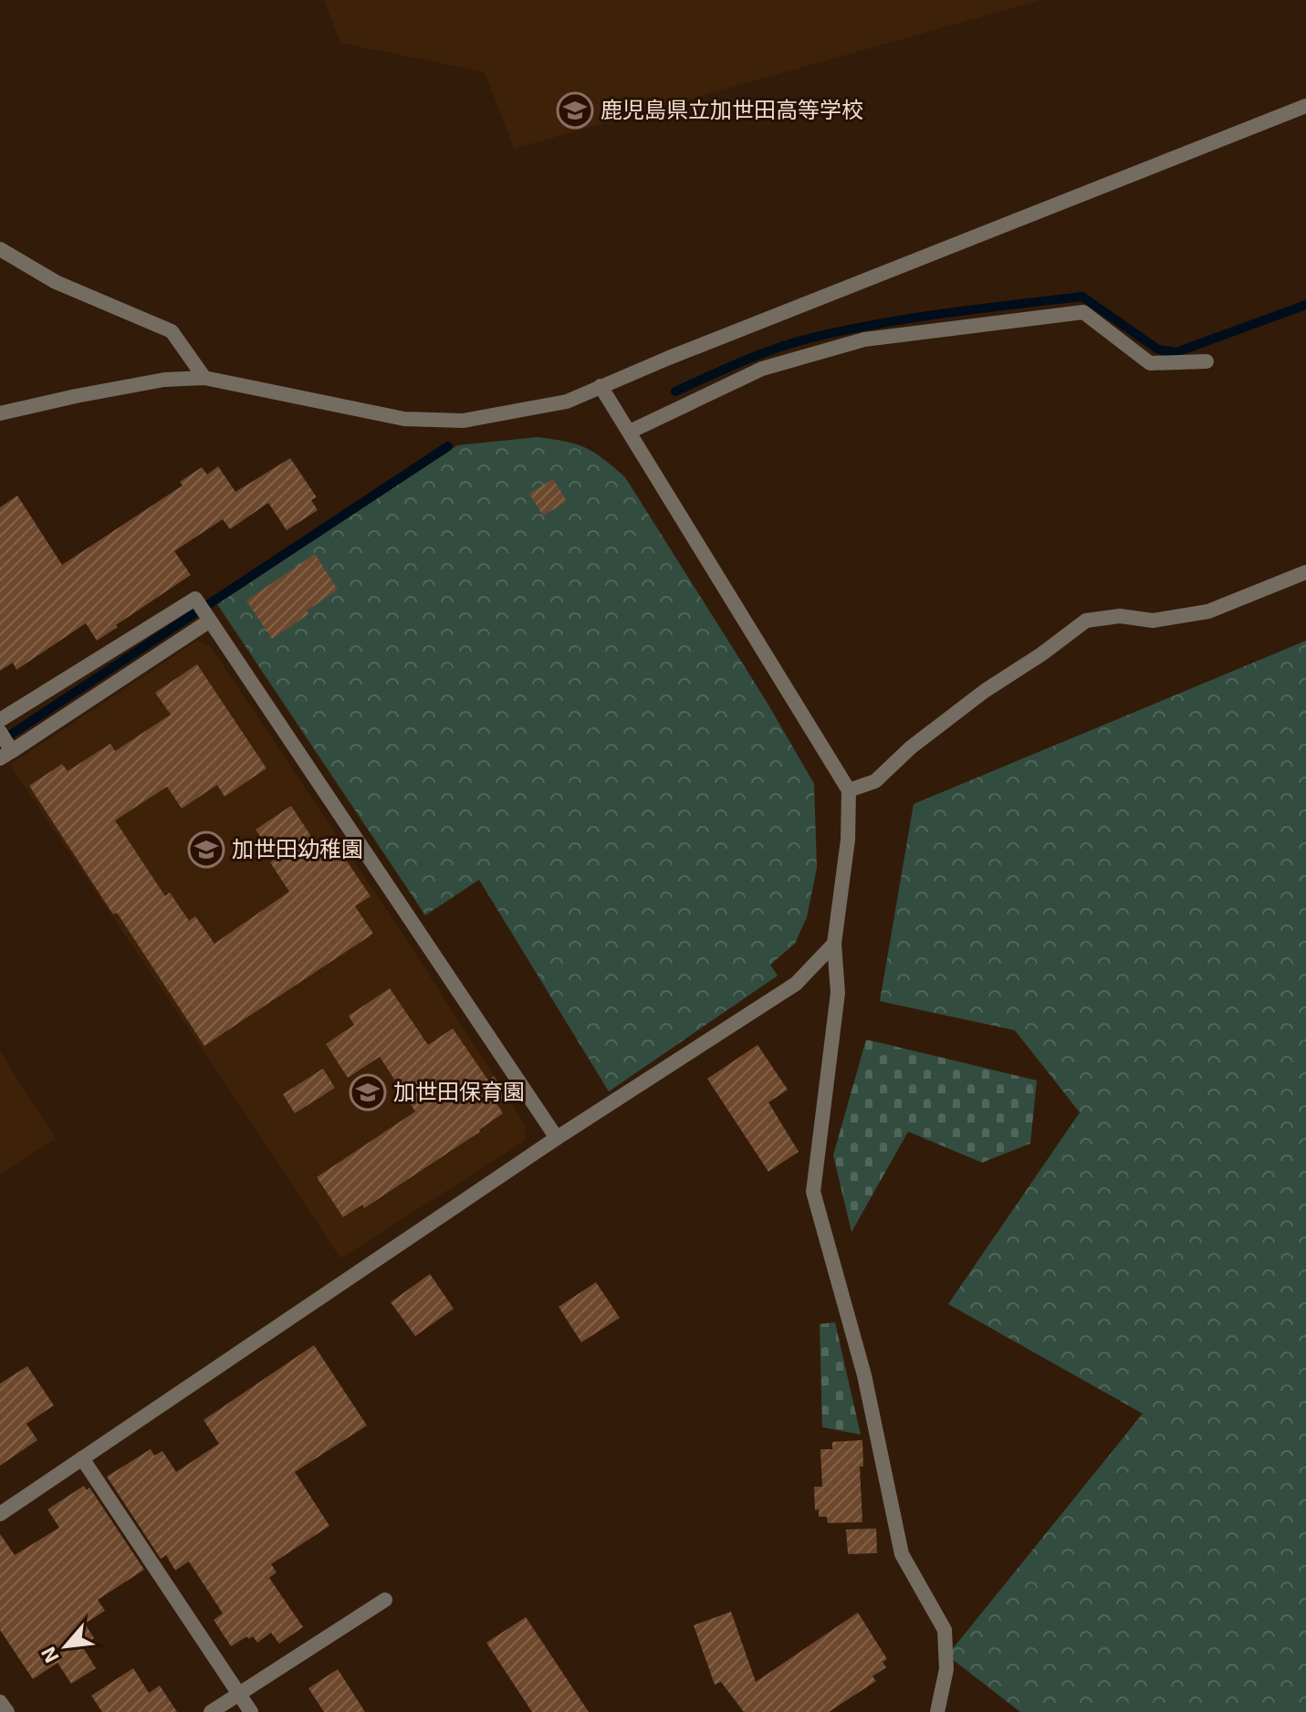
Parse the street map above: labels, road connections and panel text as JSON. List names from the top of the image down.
{
  "places": {
    "school or university": ["鹿児島県立加世田高等学校", "加世田幼稚園", "加世田保育園"]
  },
  "north": "bottom left"
}
